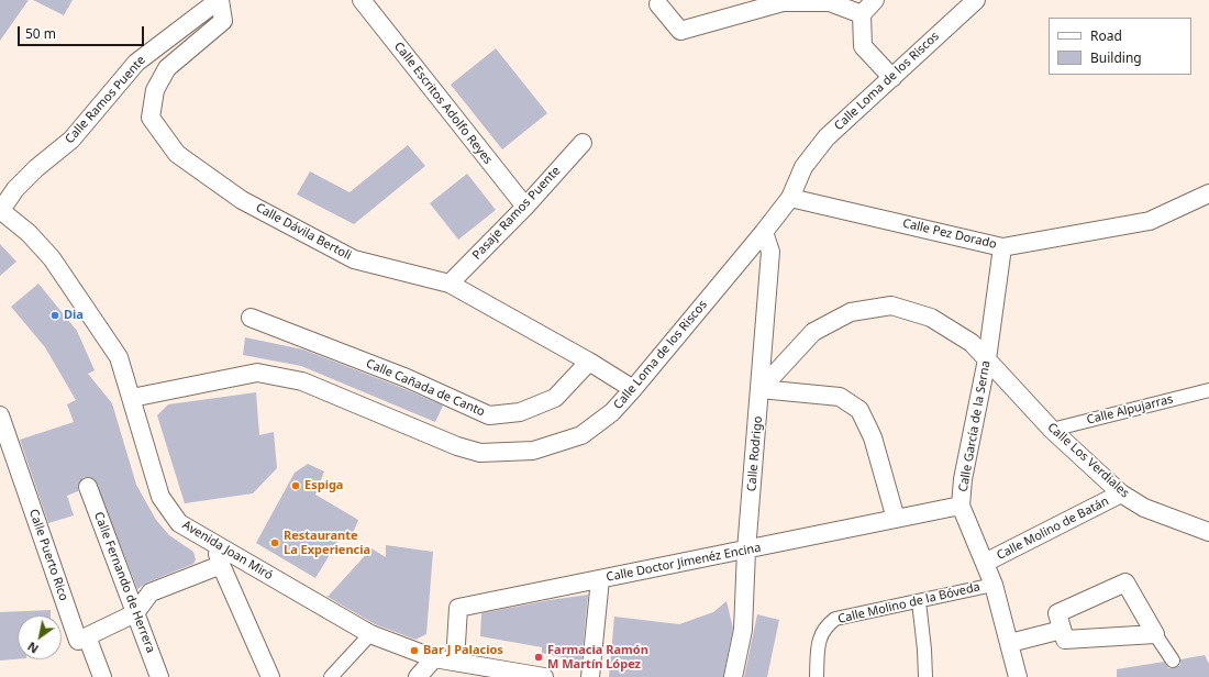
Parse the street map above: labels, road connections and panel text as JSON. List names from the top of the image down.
{
  "streets": {
    "street": [
      "Calle Loma de los Riscos",
      "Calle Ramos Puente",
      "Calle Escritos Adolfo Reyes",
      "Pasaje Ramos Puente",
      "Calle Dávila Bertoli",
      "Calle Pez Dorado",
      "Calle Cañada de Canto",
      "Calle Alpujarras",
      "Calle García de la Serna",
      "Calle Rodrigo",
      "Calle Los Verdiales",
      "Calle Molino de Batán",
      "Avenida Joan Miró",
      "Calle Puerto Rico",
      "Calle Doctor Jimenéz Encina",
      "Calle Fernando de Herrera",
      "Calle Molino de la Bóveda"
    ]
  },
  "crossings": [
    ["Calle Loma de los Riscos", "Calle Dávila Bertoli"],
    ["Calle Loma de los Riscos", "Calle Pez Dorado"],
    ["Calle Loma de los Riscos", "Calle Rodrigo"],
    ["Calle Loma de los Riscos", "Avenida Joan Miró"],
    ["Calle Ramos Puente", "Calle Dávila Bertoli"],
    ["Calle Ramos Puente", "Avenida Joan Miró"],
    ["Calle Escritos Adolfo Reyes", "Pasaje Ramos Puente"],
    ["Pasaje Ramos Puente", "Calle Dávila Bertoli"],
    ["Calle Dávila Bertoli", "Calle Cañada de Canto"],
    ["Calle Pez Dorado", "Calle García de la Serna"],
    ["Calle Alpujarras", "Calle Los Verdiales"],
    ["Calle García de la Serna", "Calle Los Verdiales"],
    ["Calle García de la Serna", "Calle Molino de Batán"],
    ["Calle García de la Serna", "Calle Doctor Jimenéz Encina"],
    ["Calle García de la Serna", "Calle Molino de la Bóveda"],
    ["Calle Rodrigo", "Calle Los Verdiales"],
    ["Calle Rodrigo", "Calle Doctor Jimenéz Encina"],
    ["Calle Los Verdiales", "Calle Molino de Batán"],
    ["Avenida Joan Miró", "Calle Doctor Jimenéz Encina"]
  ],
  "places": [
    "Dia",
    "Espiga",
    "Restaurante La Experiencia",
    "Bar J Palacios",
    "Farmacia Ramón M Martín López"
  ],
  "legend": ["Road", "Building"],
  "scale_bar": "50 m",
  "north": "bottom left"
}
